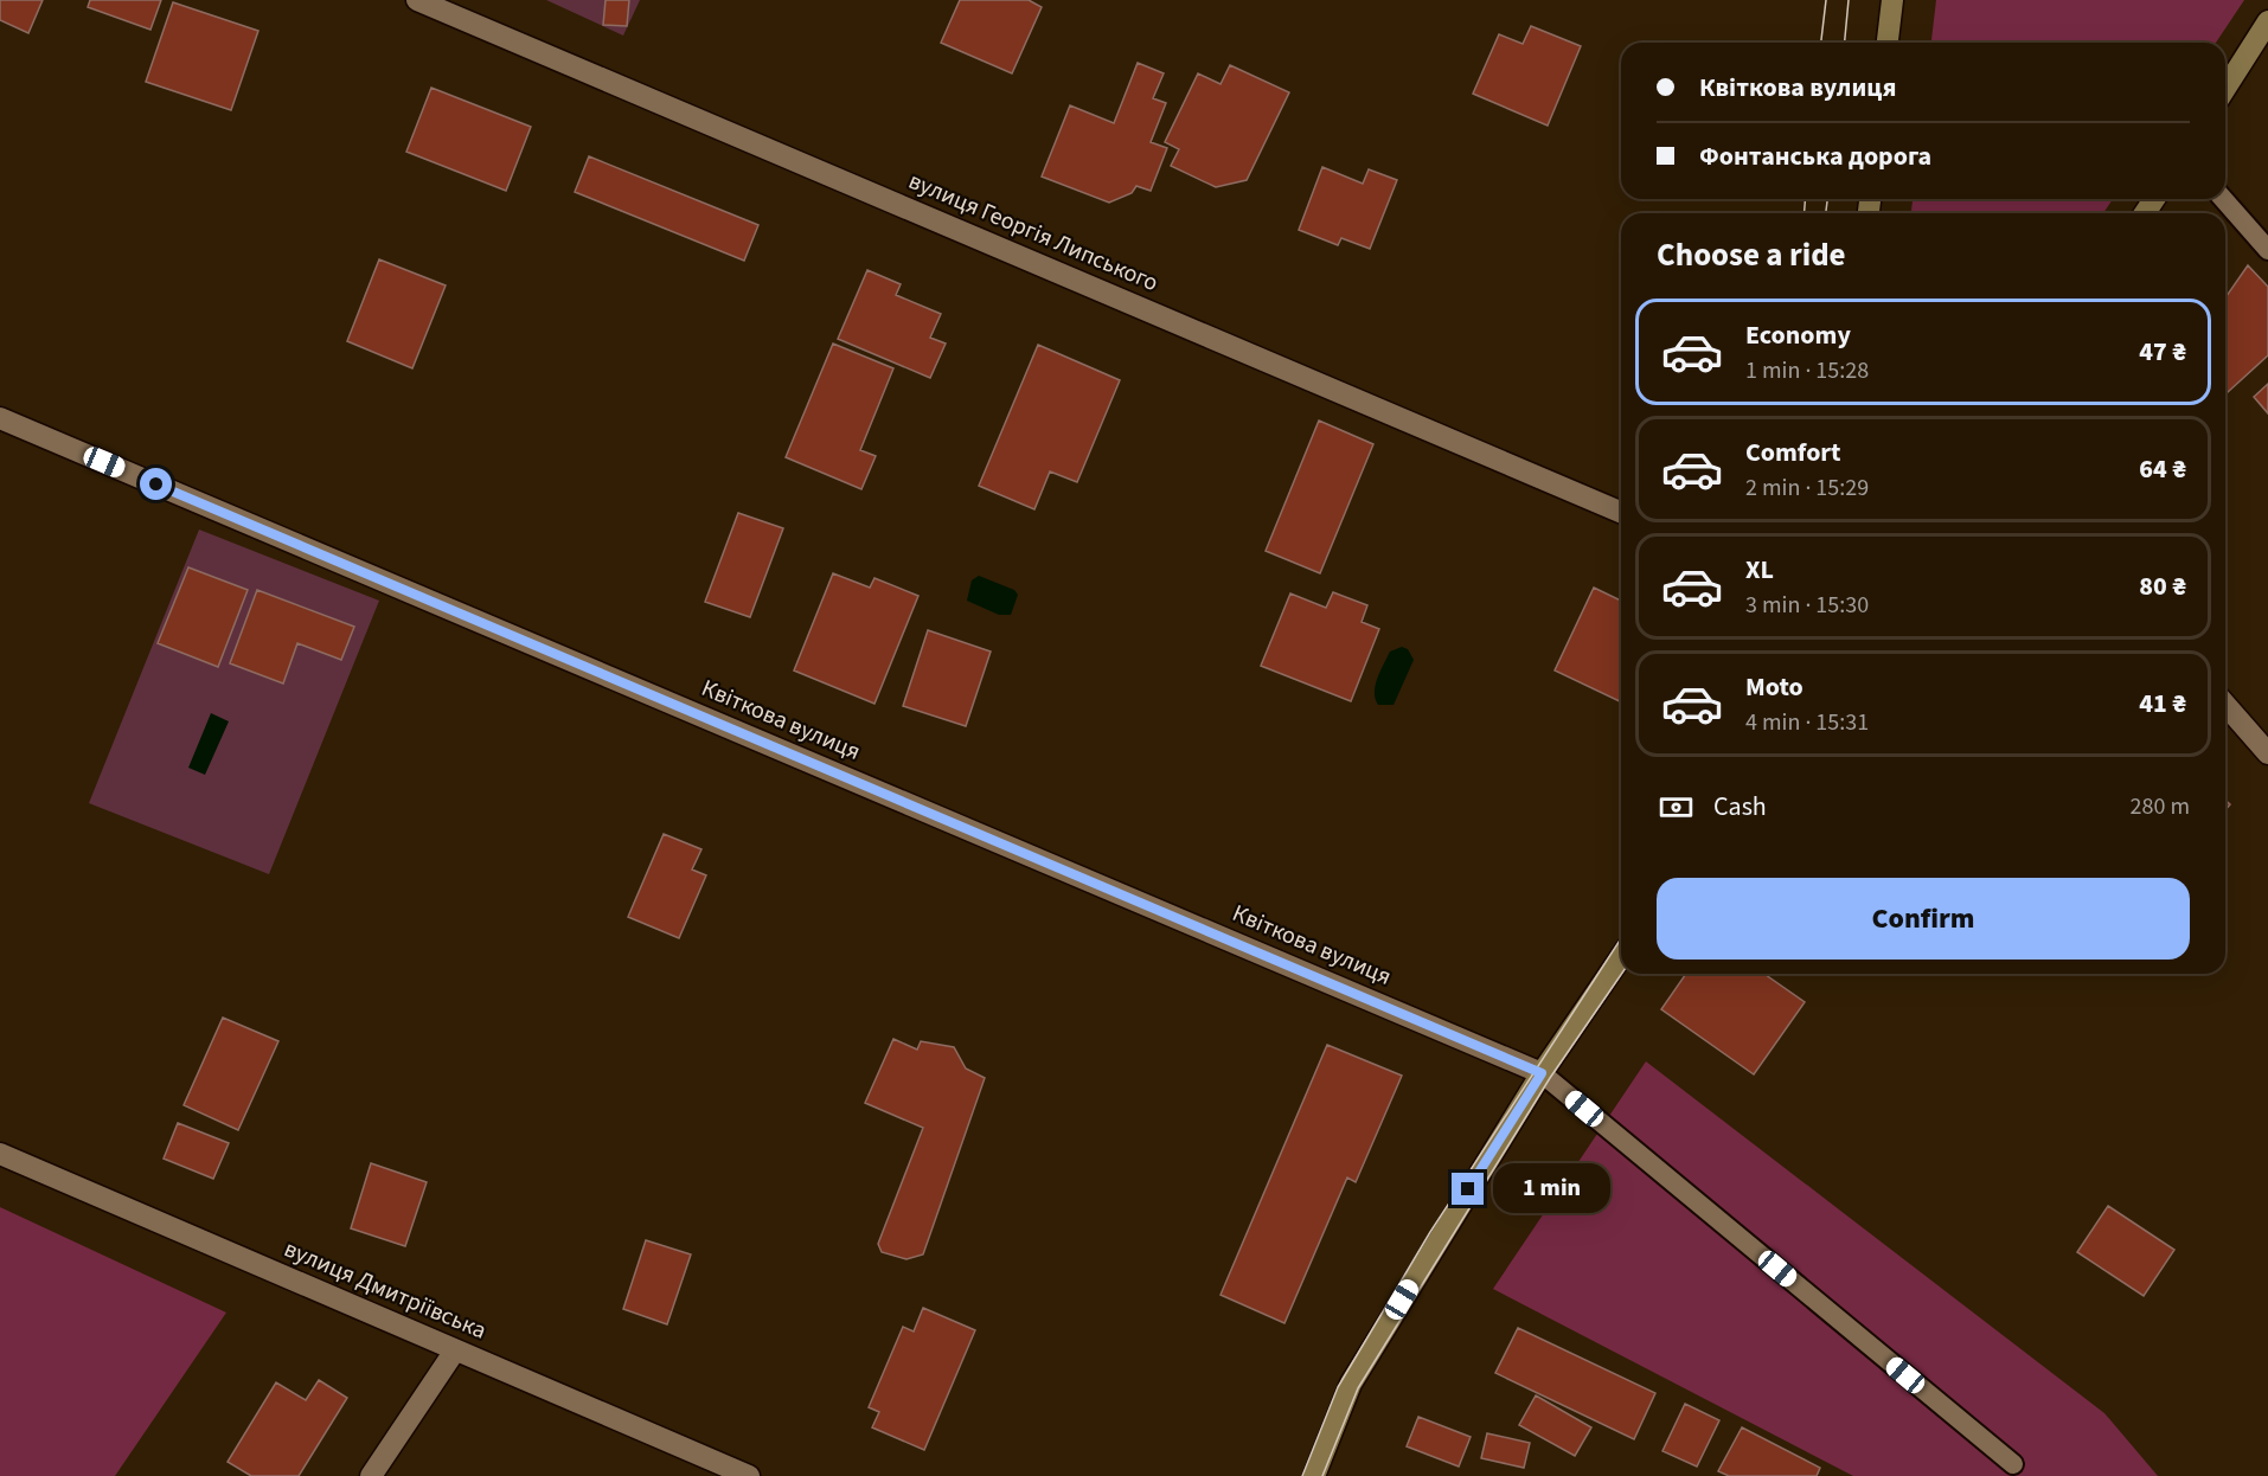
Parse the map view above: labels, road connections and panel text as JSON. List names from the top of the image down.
{
  "streets": {
    "street": ["вулиця Георгія Липського", "Квіткова вулиця", "вулиця Дмитріївська"]
  },
  "page": {
    "banner": ["Квіткова вулиця", "Фонтанська дорога"],
    "heading": "Choose a ride",
    "list": [
      {
        "name": "Economy",
        "note": "1 min · 15:28",
        "value": "47 ₴"
      },
      {
        "name": "Comfort",
        "note": "2 min · 15:29",
        "value": "64 ₴"
      },
      {
        "name": "XL",
        "note": "3 min · 15:30",
        "value": "80 ₴"
      },
      {
        "name": "Moto",
        "note": "4 min · 15:31",
        "value": "41 ₴"
      }
    ],
    "pay": ["Cash", "280 m"],
    "buttons": "Confirm",
    "bubble": "1 min"
  }
}
